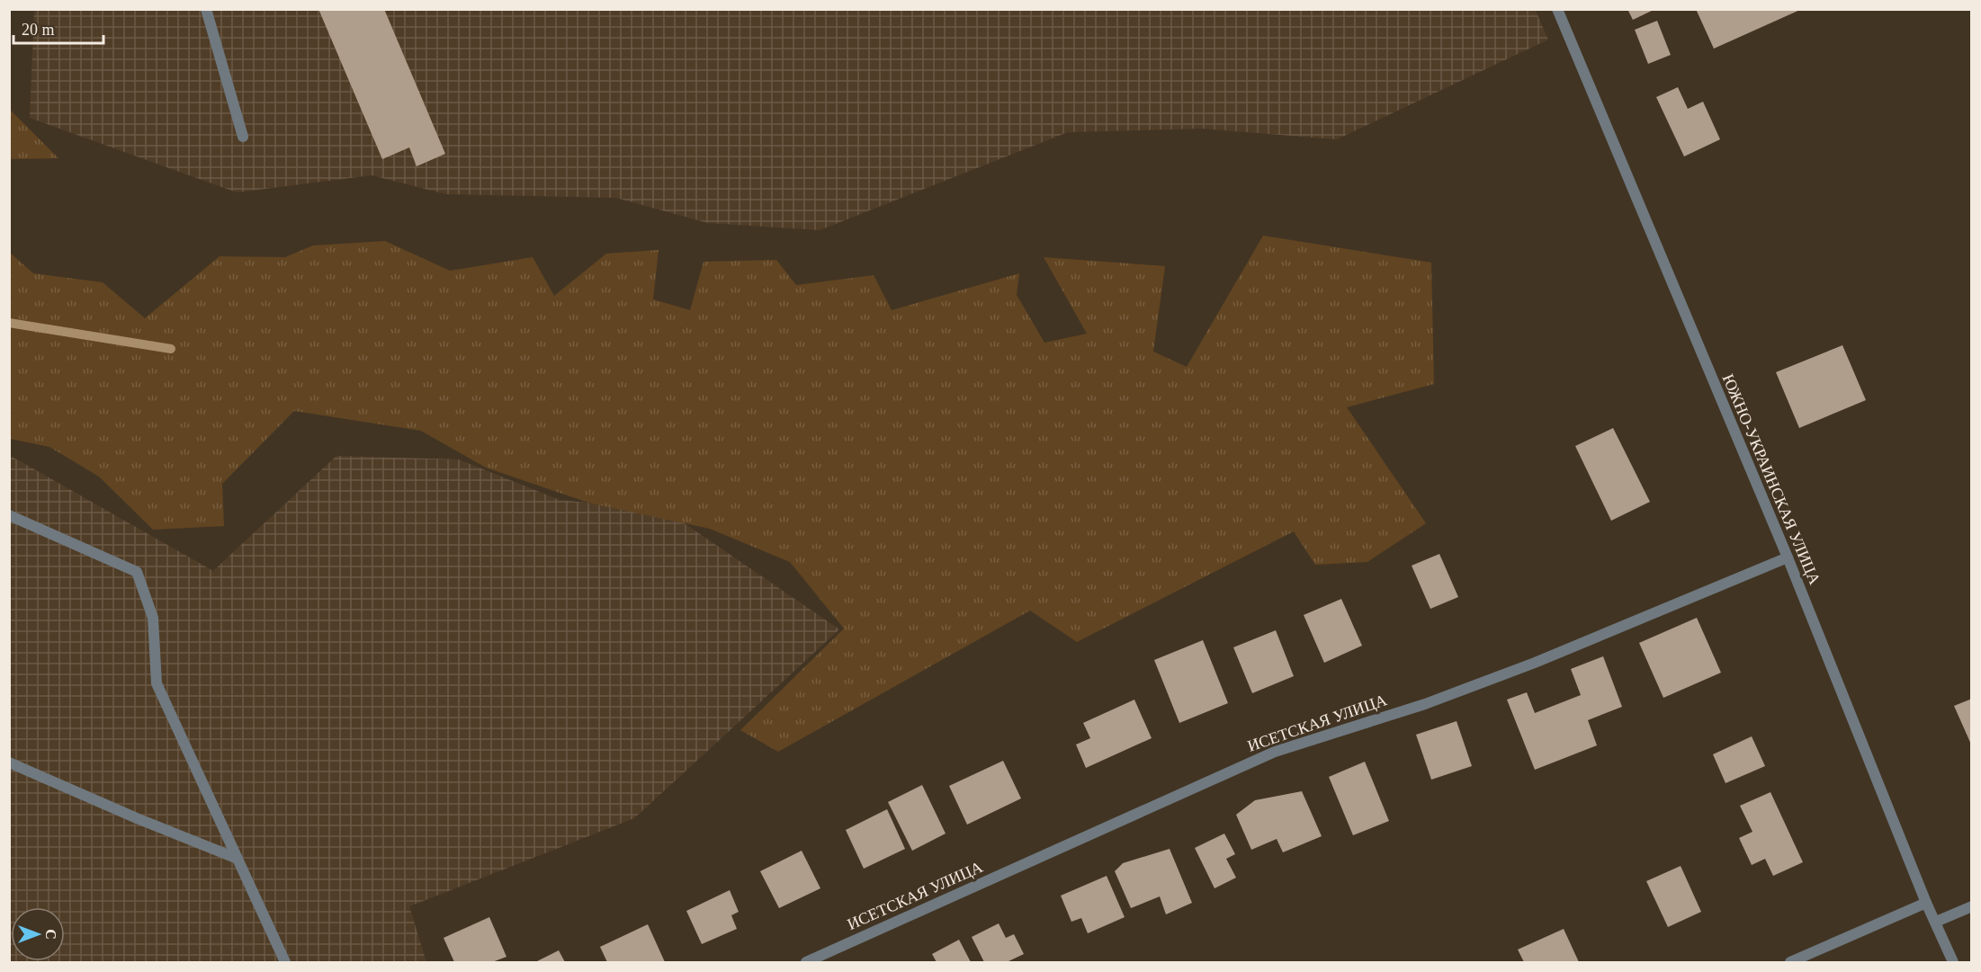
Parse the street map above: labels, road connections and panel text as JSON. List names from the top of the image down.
{
  "streets": {
    "street": ["ЮЖНО-УКРАИНСКАЯ УЛИЦА", "ИСЕТСКАЯ УЛИЦА"]
  },
  "crossings": [
    ["ЮЖНО-УКРАИНСКАЯ УЛИЦА", "ИСЕТСКАЯ УЛИЦА"]
  ],
  "scale_bar": "20 m",
  "north": "right"
}
